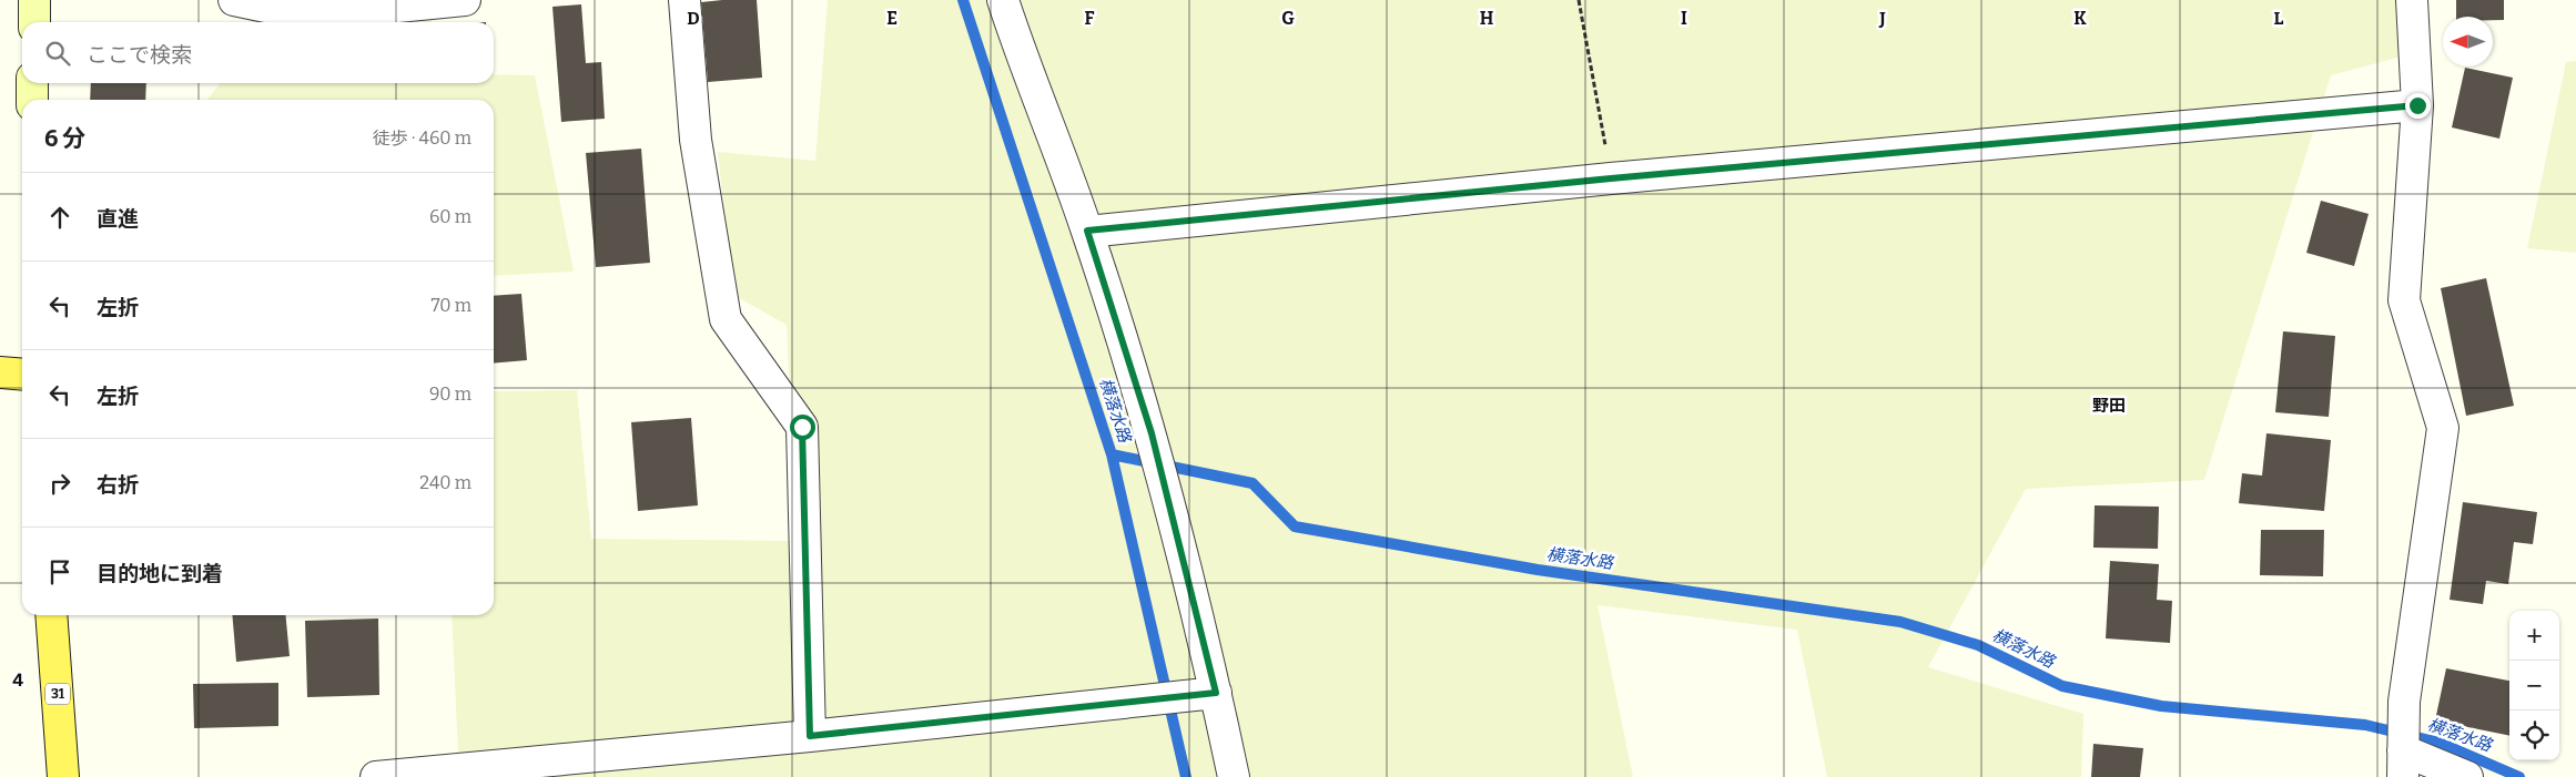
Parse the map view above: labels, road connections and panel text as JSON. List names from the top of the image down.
{
  "streets": {
    "main road": ["31"]
  },
  "districts": ["野田"],
  "water": ["横落水路"],
  "north": "left",
  "page": {
    "search": "ここで検索",
    "heading": ["6 分", "徒歩 · 460 m"],
    "list": [
      ["直進", "60 m"],
      ["左折", "70 m"],
      ["左折", "90 m"],
      ["右折", "240 m"],
      "目的地に到着"
    ],
    "map_buttons": ["+", "−"]
  },
  "grid": {
    "columns": [
      "D",
      "E",
      "F",
      "G",
      "H",
      "I",
      "J",
      "K",
      "L"
    ],
    "rows": ["4"]
  }
}
